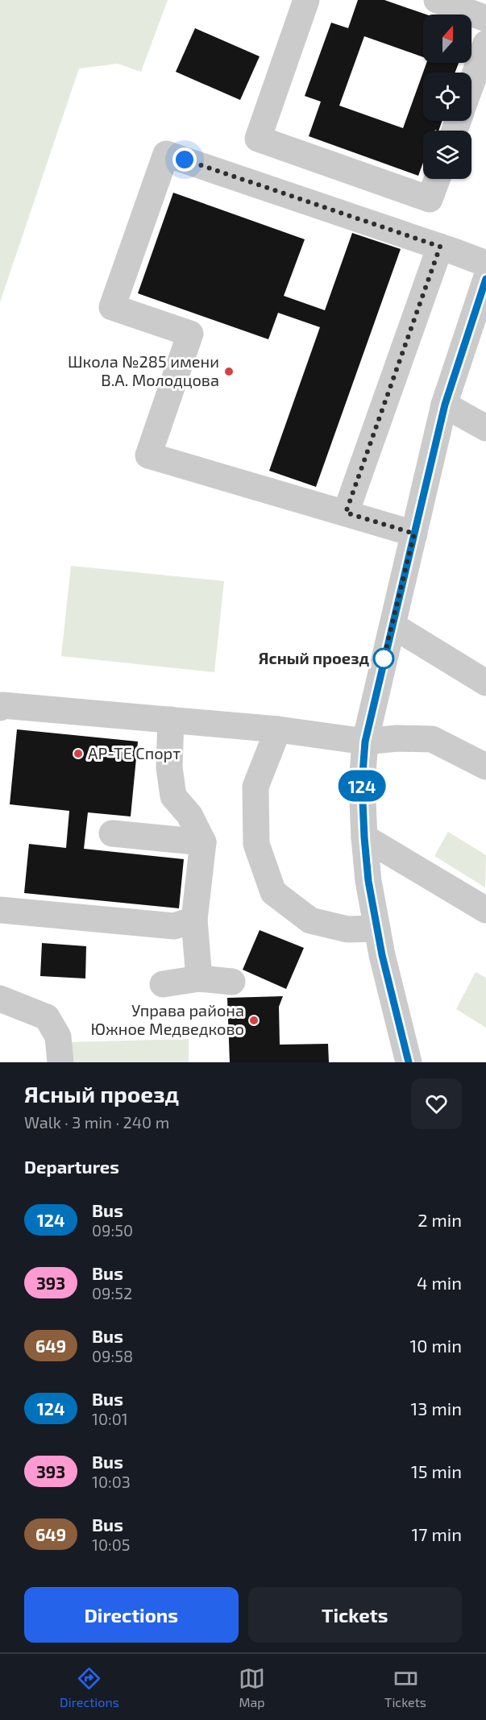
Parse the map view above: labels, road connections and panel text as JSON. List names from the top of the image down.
{
  "places": [
    "Школа №285 имени В.А. Молодцова",
    "Ясный проезд",
    "АР-ТЕ Спорт",
    "Управа района Южное Медведково"
  ],
  "lines": ["bus line 124"],
  "north": "top",
  "page": {
    "on_map": "124",
    "heading": [
      ["Ясный проезд", "Walk · 3 min · 240 m"],
      "Departures"
    ],
    "list": [
      {
        "mark": "124",
        "name": "Bus",
        "note": "09:50",
        "value": "2 min"
      },
      {
        "mark": "393",
        "name": "Bus",
        "note": "09:52",
        "value": "4 min"
      },
      {
        "mark": "649",
        "name": "Bus",
        "note": "09:58",
        "value": "10 min"
      },
      {
        "mark": "124",
        "name": "Bus",
        "note": "10:01",
        "value": "13 min"
      },
      {
        "mark": "393",
        "name": "Bus",
        "note": "10:03",
        "value": "15 min"
      },
      {
        "mark": "649",
        "name": "Bus",
        "note": "10:05",
        "value": "17 min"
      }
    ],
    "buttons": ["Directions", "Tickets"],
    "tabs": ["Directions", "Map", "Tickets"]
  }
}
